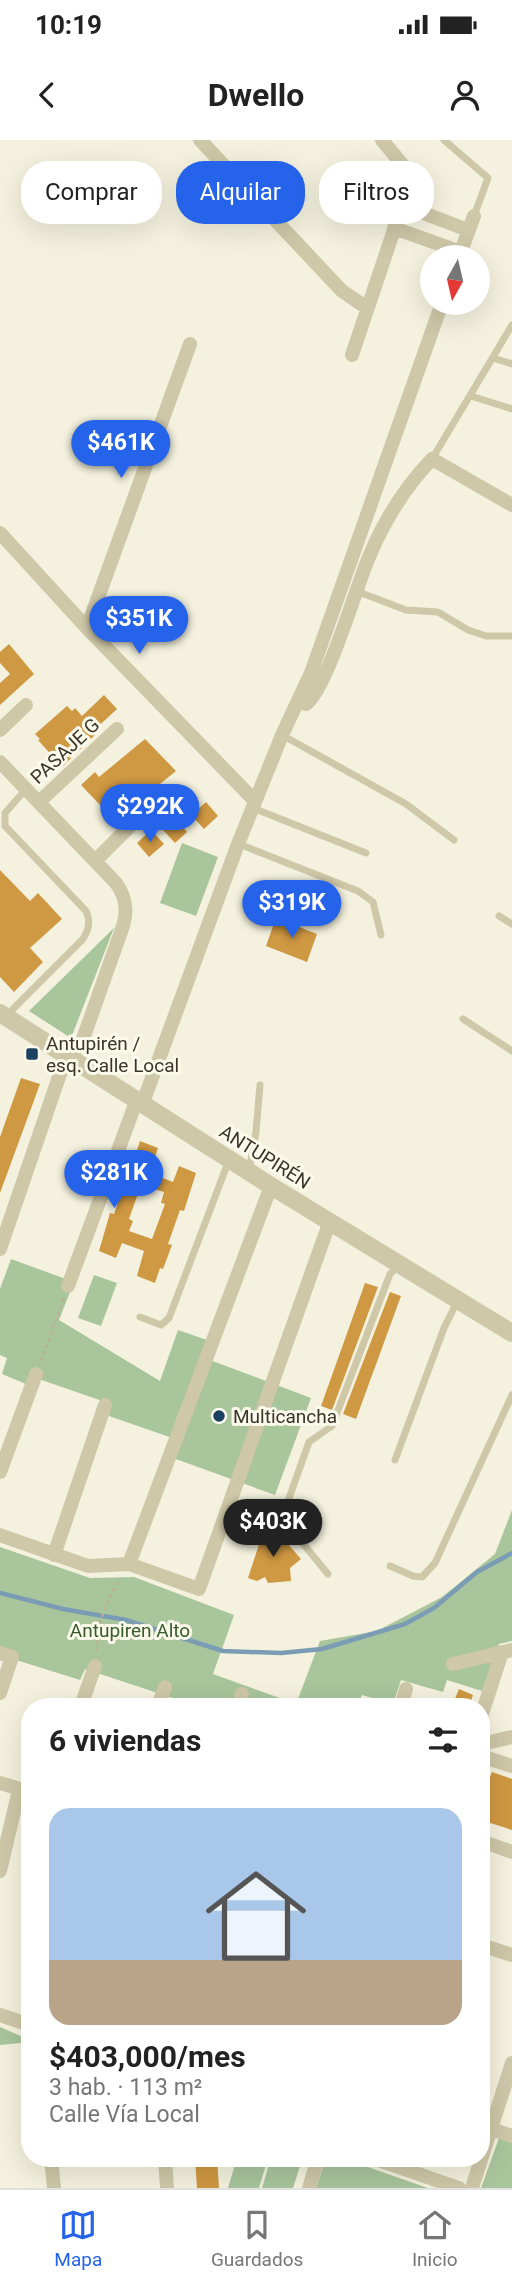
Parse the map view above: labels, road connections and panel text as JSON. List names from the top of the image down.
{
  "streets": {
    "street": ["PASAJE G", "ANTUPIRÉN"]
  },
  "parks": ["Antupiren Alto"],
  "places": {
    "transit": ["Antupirén / esq. Calle Local"],
    "other": ["Multicancha"]
  },
  "north": "bottom",
  "page": {
    "status": "10:19",
    "header": "Dwello",
    "chip": ["Comprar", "Alquilar", "Filtros"],
    "price": [
      "$461K",
      "$351K",
      "$292K",
      "$319K",
      "$281K",
      "$403K"
    ],
    "heading": "6 viviendas",
    "list": [
      {
        "name": "$403,000/mes",
        "note": "3 hab. · 113 m² · Calle Vía Local"
      }
    ],
    "tabs": ["Mapa", "Guardados", "Inicio"]
  }
}
